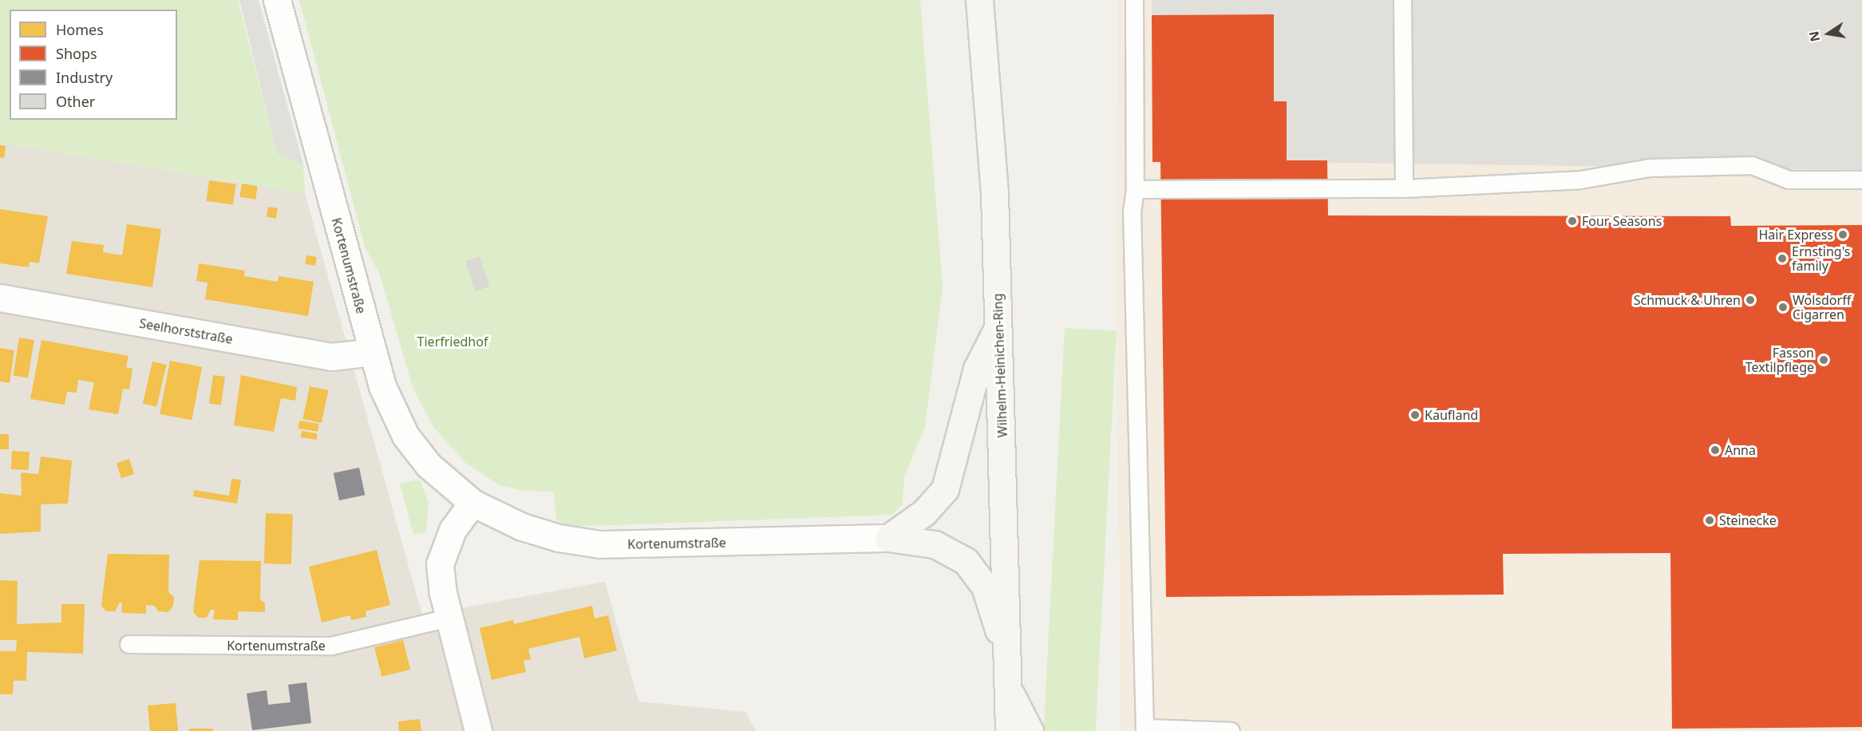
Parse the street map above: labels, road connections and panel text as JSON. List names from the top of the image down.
{
  "streets": {
    "main road": ["Wilhelm-Heinichen-Ring"],
    "street": ["Kortenumstraße", "Seelhorststraße"]
  },
  "crossings": [
    ["Kortenumstraße", "Seelhorststraße"]
  ],
  "parks": ["Tierfriedhof"],
  "places": [
    "Four Seasons",
    "Hair Express",
    "Ernsting's family",
    "Schmuck & Uhren",
    "Wolsdorff Cigarren",
    "Fasson Textilpflege",
    "Kaufland",
    "Anna",
    "Steinecke"
  ],
  "legend": [
    "Homes",
    "Shops",
    "Industry",
    "Other"
  ],
  "north": "left"
}
